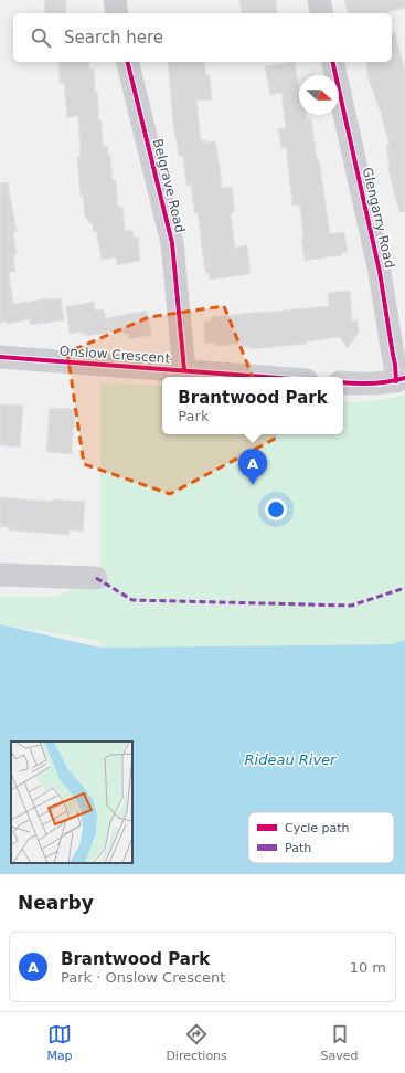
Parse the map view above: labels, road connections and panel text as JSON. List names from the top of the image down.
{
  "streets": {
    "street": ["Belgrave Road", "Glengarry Road", "Onslow Crescent"]
  },
  "crossings": [
    ["Belgrave Road", "Onslow Crescent"]
  ],
  "water": ["Rideau River"],
  "legend": ["Cycle path", "Path"],
  "north": "right",
  "page": {
    "search": "Search here",
    "popup": ["Brantwood Park", "Park"],
    "pins": "A",
    "heading": "Nearby",
    "list": [
      {
        "mark": "A",
        "name": "Brantwood Park",
        "note": "Park · Onslow Crescent",
        "value": "10 m"
      }
    ],
    "nav": ["Map", "Directions", "Saved"]
  }
}
